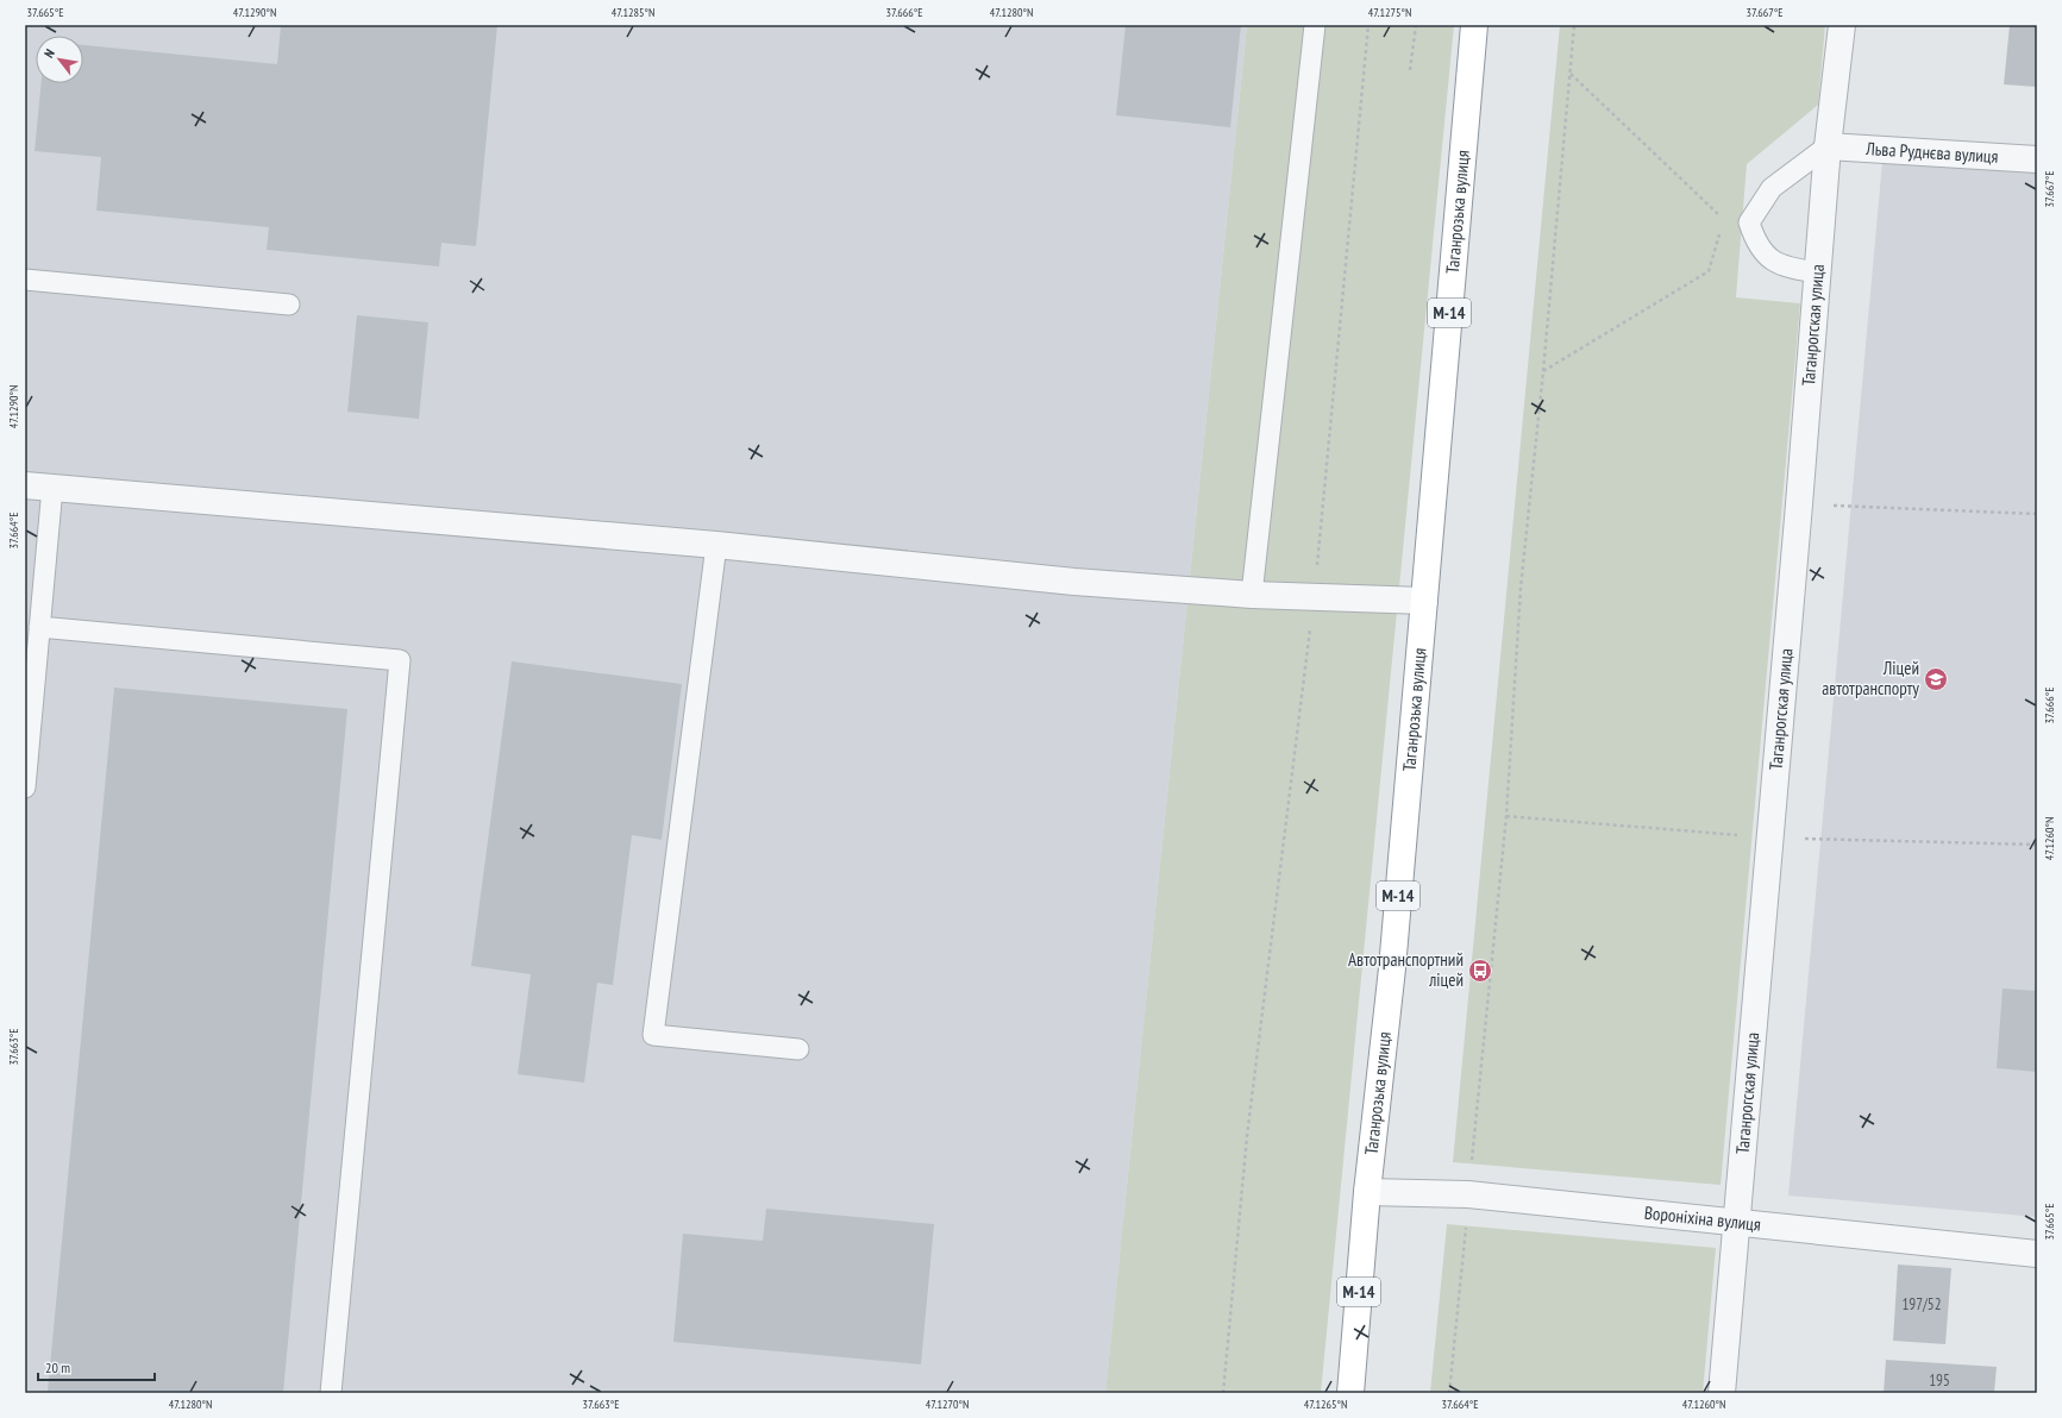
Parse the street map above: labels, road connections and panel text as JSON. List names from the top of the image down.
{
  "streets": {
    "highway": ["Таганрозька вулиця", "М-14"],
    "street": ["Льва Руднєва вулиця", "Таганрогская улица", "Вороніхіна вулиця"]
  },
  "crossings": [
    ["Льва Руднєва вулиця", "Таганрогская улица"],
    ["Таганрозька вулиця", "Вороніхіна вулиця"],
    ["Таганрогская улица", "Вороніхіна вулиця"]
  ],
  "places": {
    "school or university": ["Ліцей автотранспорту"],
    "bus stop": ["Автотранспортний ліцей"]
  },
  "house_numbers": ["197/52", "195"],
  "scale_bar": "20 m",
  "north": "top left",
  "coordinates": [
    "37.665°E",
    "47.1290°N",
    "47.1285°N",
    "37.666°E",
    "47.1280°N",
    "47.1275°N",
    "37.667°E",
    "37.664°E",
    "47.1260°N",
    "37.663°E",
    "47.1270°N",
    "47.1265°N"
  ]
}
